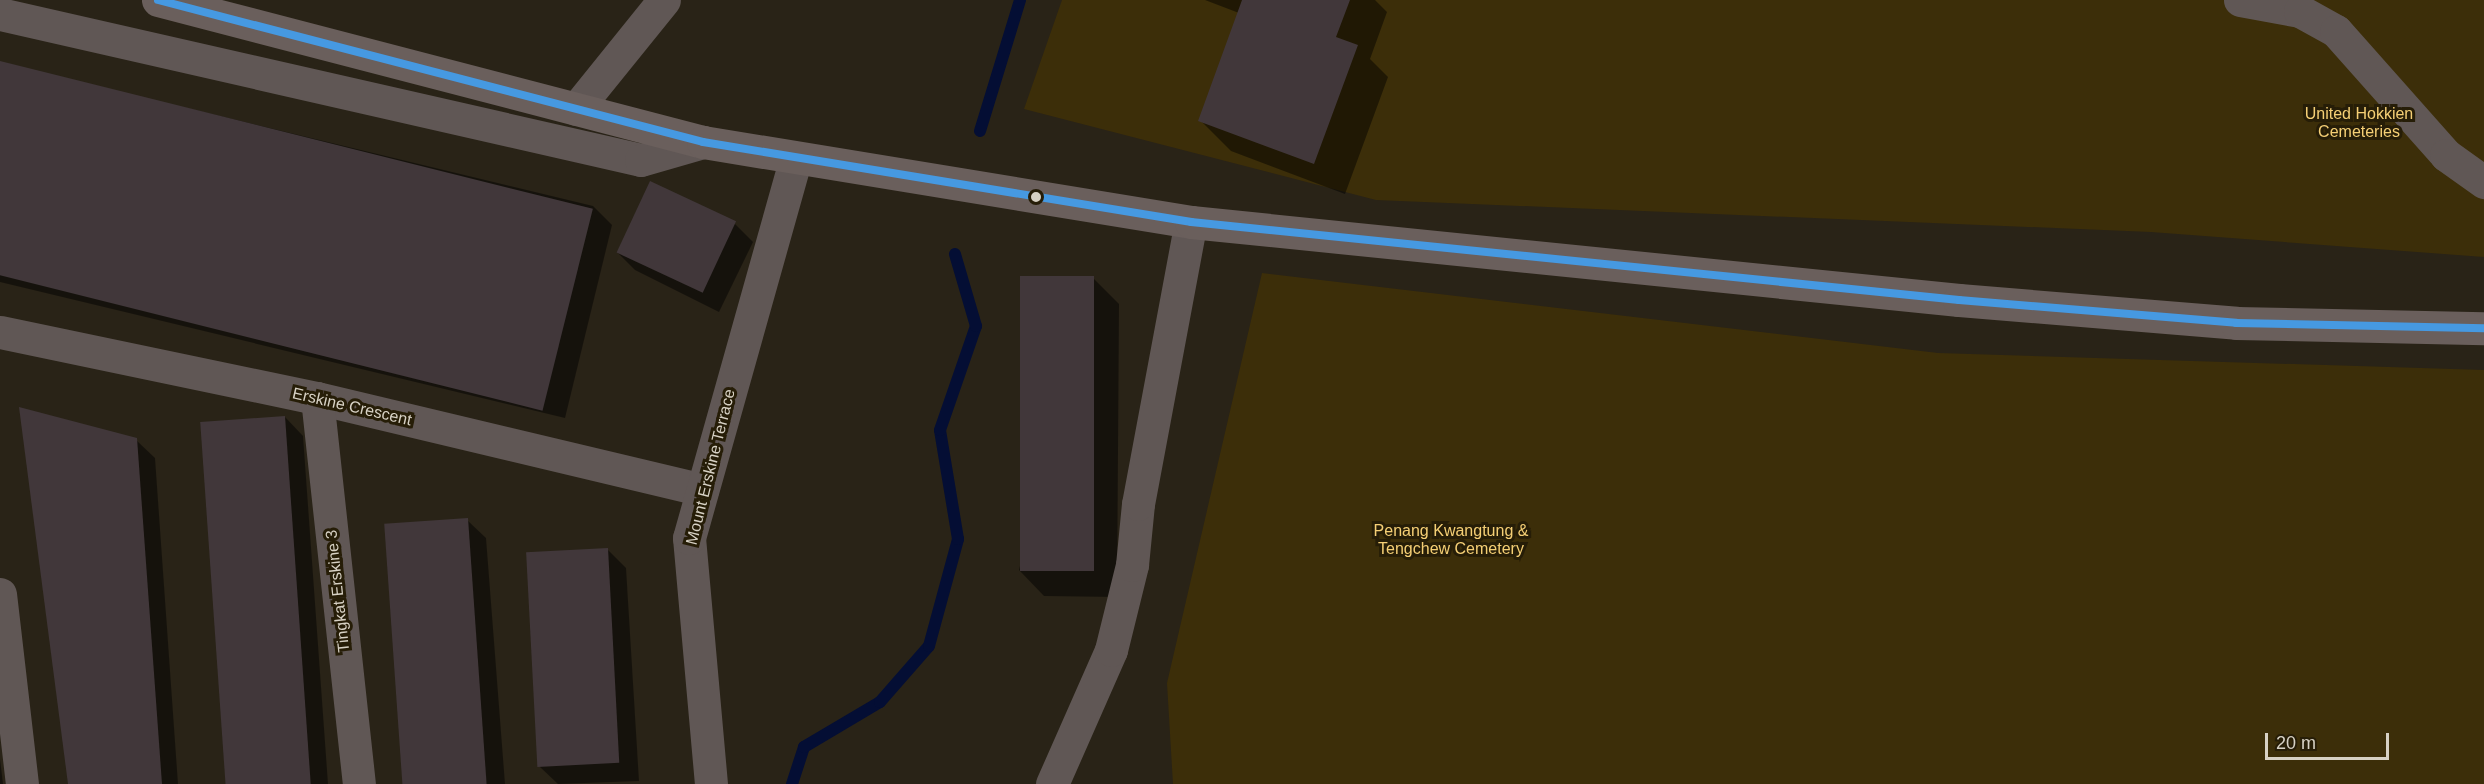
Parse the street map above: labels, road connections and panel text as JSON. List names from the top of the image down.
{
  "streets": {
    "street": ["Erskine Crescent", "Mount Erskine Terrace", "Tingkat Erskine 3"]
  },
  "crossings": [
    ["Erskine Crescent", "Mount Erskine Terrace"],
    ["Erskine Crescent", "Tingkat Erskine 3"]
  ],
  "parks": ["United Hokkien Cemeteries", "Penang Kwangtung & Tengchew Cemetery"],
  "scale_bar": "20 m"
}
